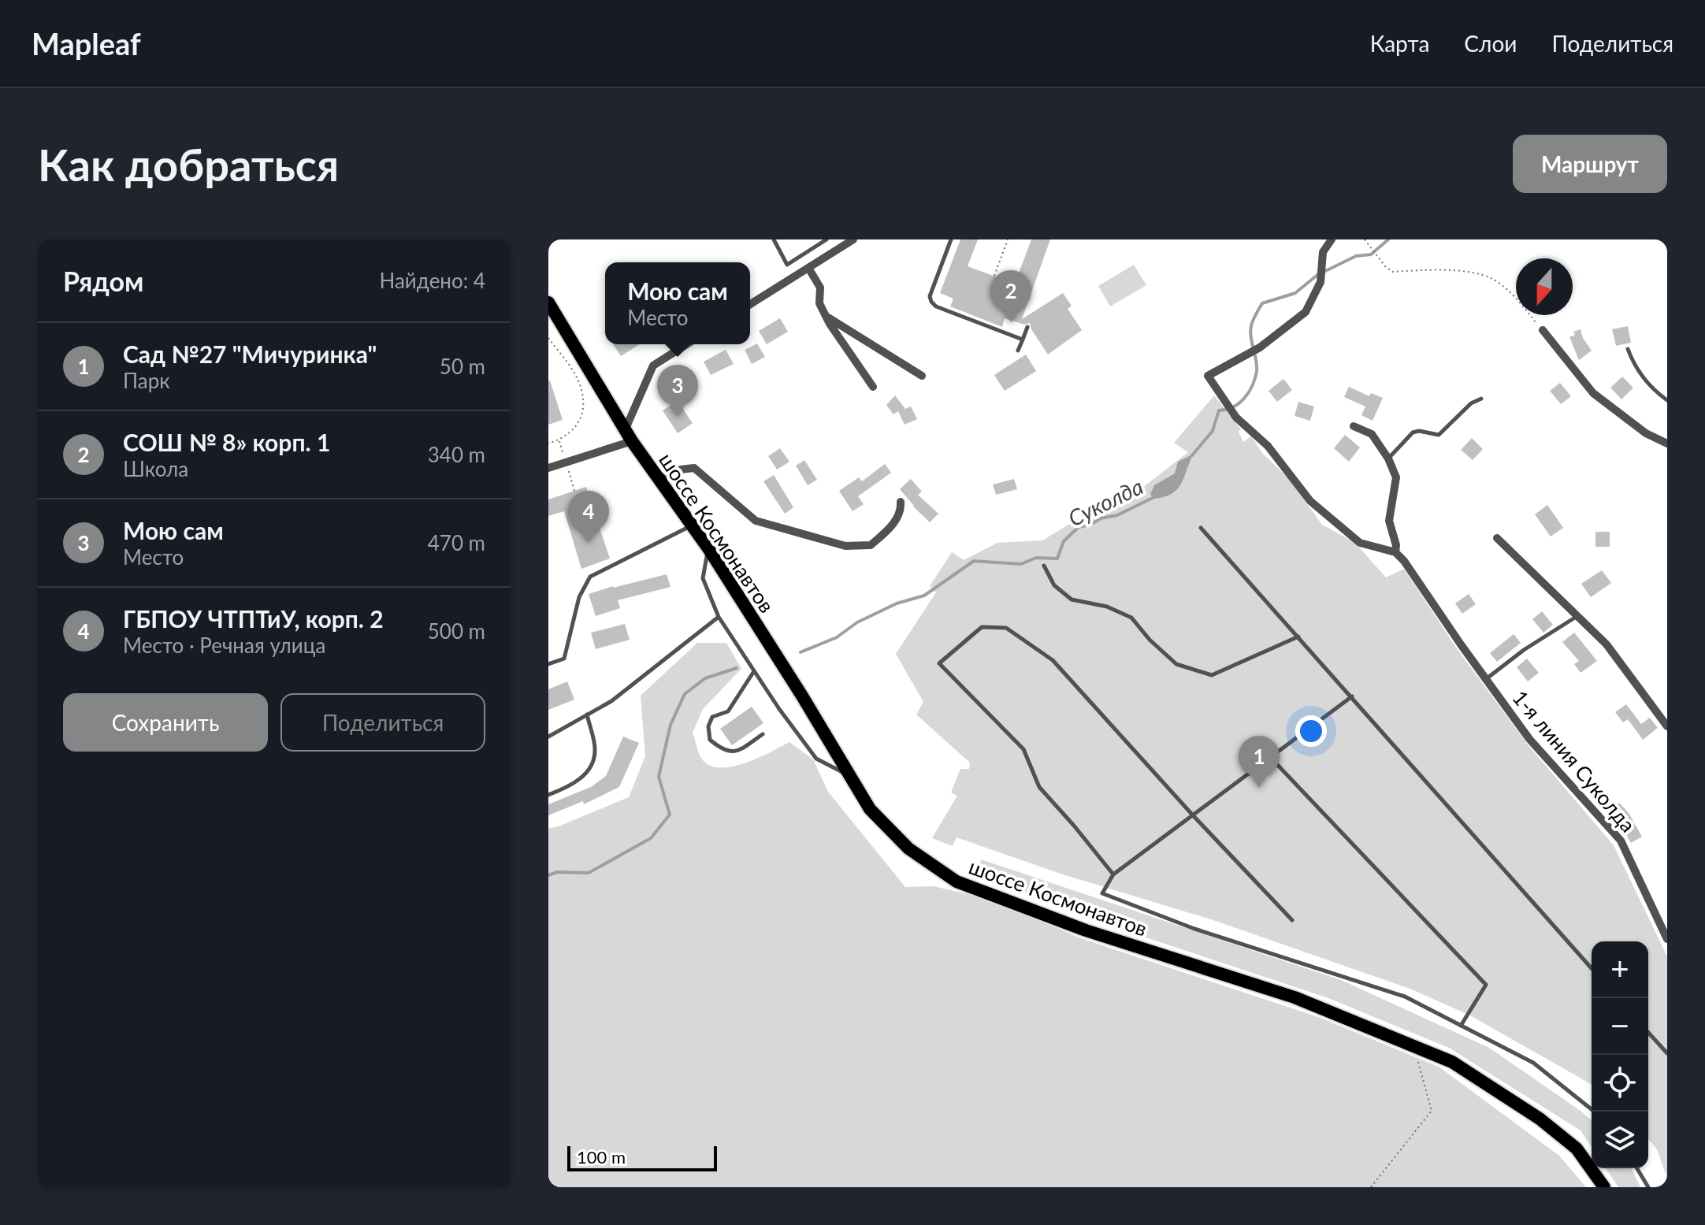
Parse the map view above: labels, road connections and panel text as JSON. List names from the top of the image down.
{
  "streets": {
    "main road": ["шоссе Космонавтов"],
    "street": ["1-я линия Суколда"]
  },
  "water": ["Суколда"],
  "scale_bar": "100 m",
  "north": "bottom",
  "page": {
    "header": "Mapleaf",
    "nav": ["Карта", "Слои", "Поделиться"],
    "buttons": [
      "Маршрут",
      ["Сохранить", "Поделиться"]
    ],
    "title": "Как добраться",
    "heading": ["Рядом", "Найдено: 4"],
    "popup": ["Мою сам", "Место"],
    "pins": [
      "2",
      "3",
      "4",
      "1"
    ],
    "list": [
      {
        "mark": "1",
        "name": "Сад №27 \"Мичуринка\"",
        "note": "Парк",
        "value": "50 m"
      },
      {
        "mark": "2",
        "name": "СОШ № 8» корп. 1",
        "note": "Школа",
        "value": "340 m"
      },
      {
        "mark": "3",
        "name": "Мою сам",
        "note": "Место",
        "value": "470 m"
      },
      {
        "mark": "4",
        "name": "ГБПОУ ЧТПТиУ, корп. 2",
        "note": "Место · Речная улица",
        "value": "500 m"
      }
    ],
    "map_buttons": ["+", "−"],
    "scale": "100 m"
  }
}
